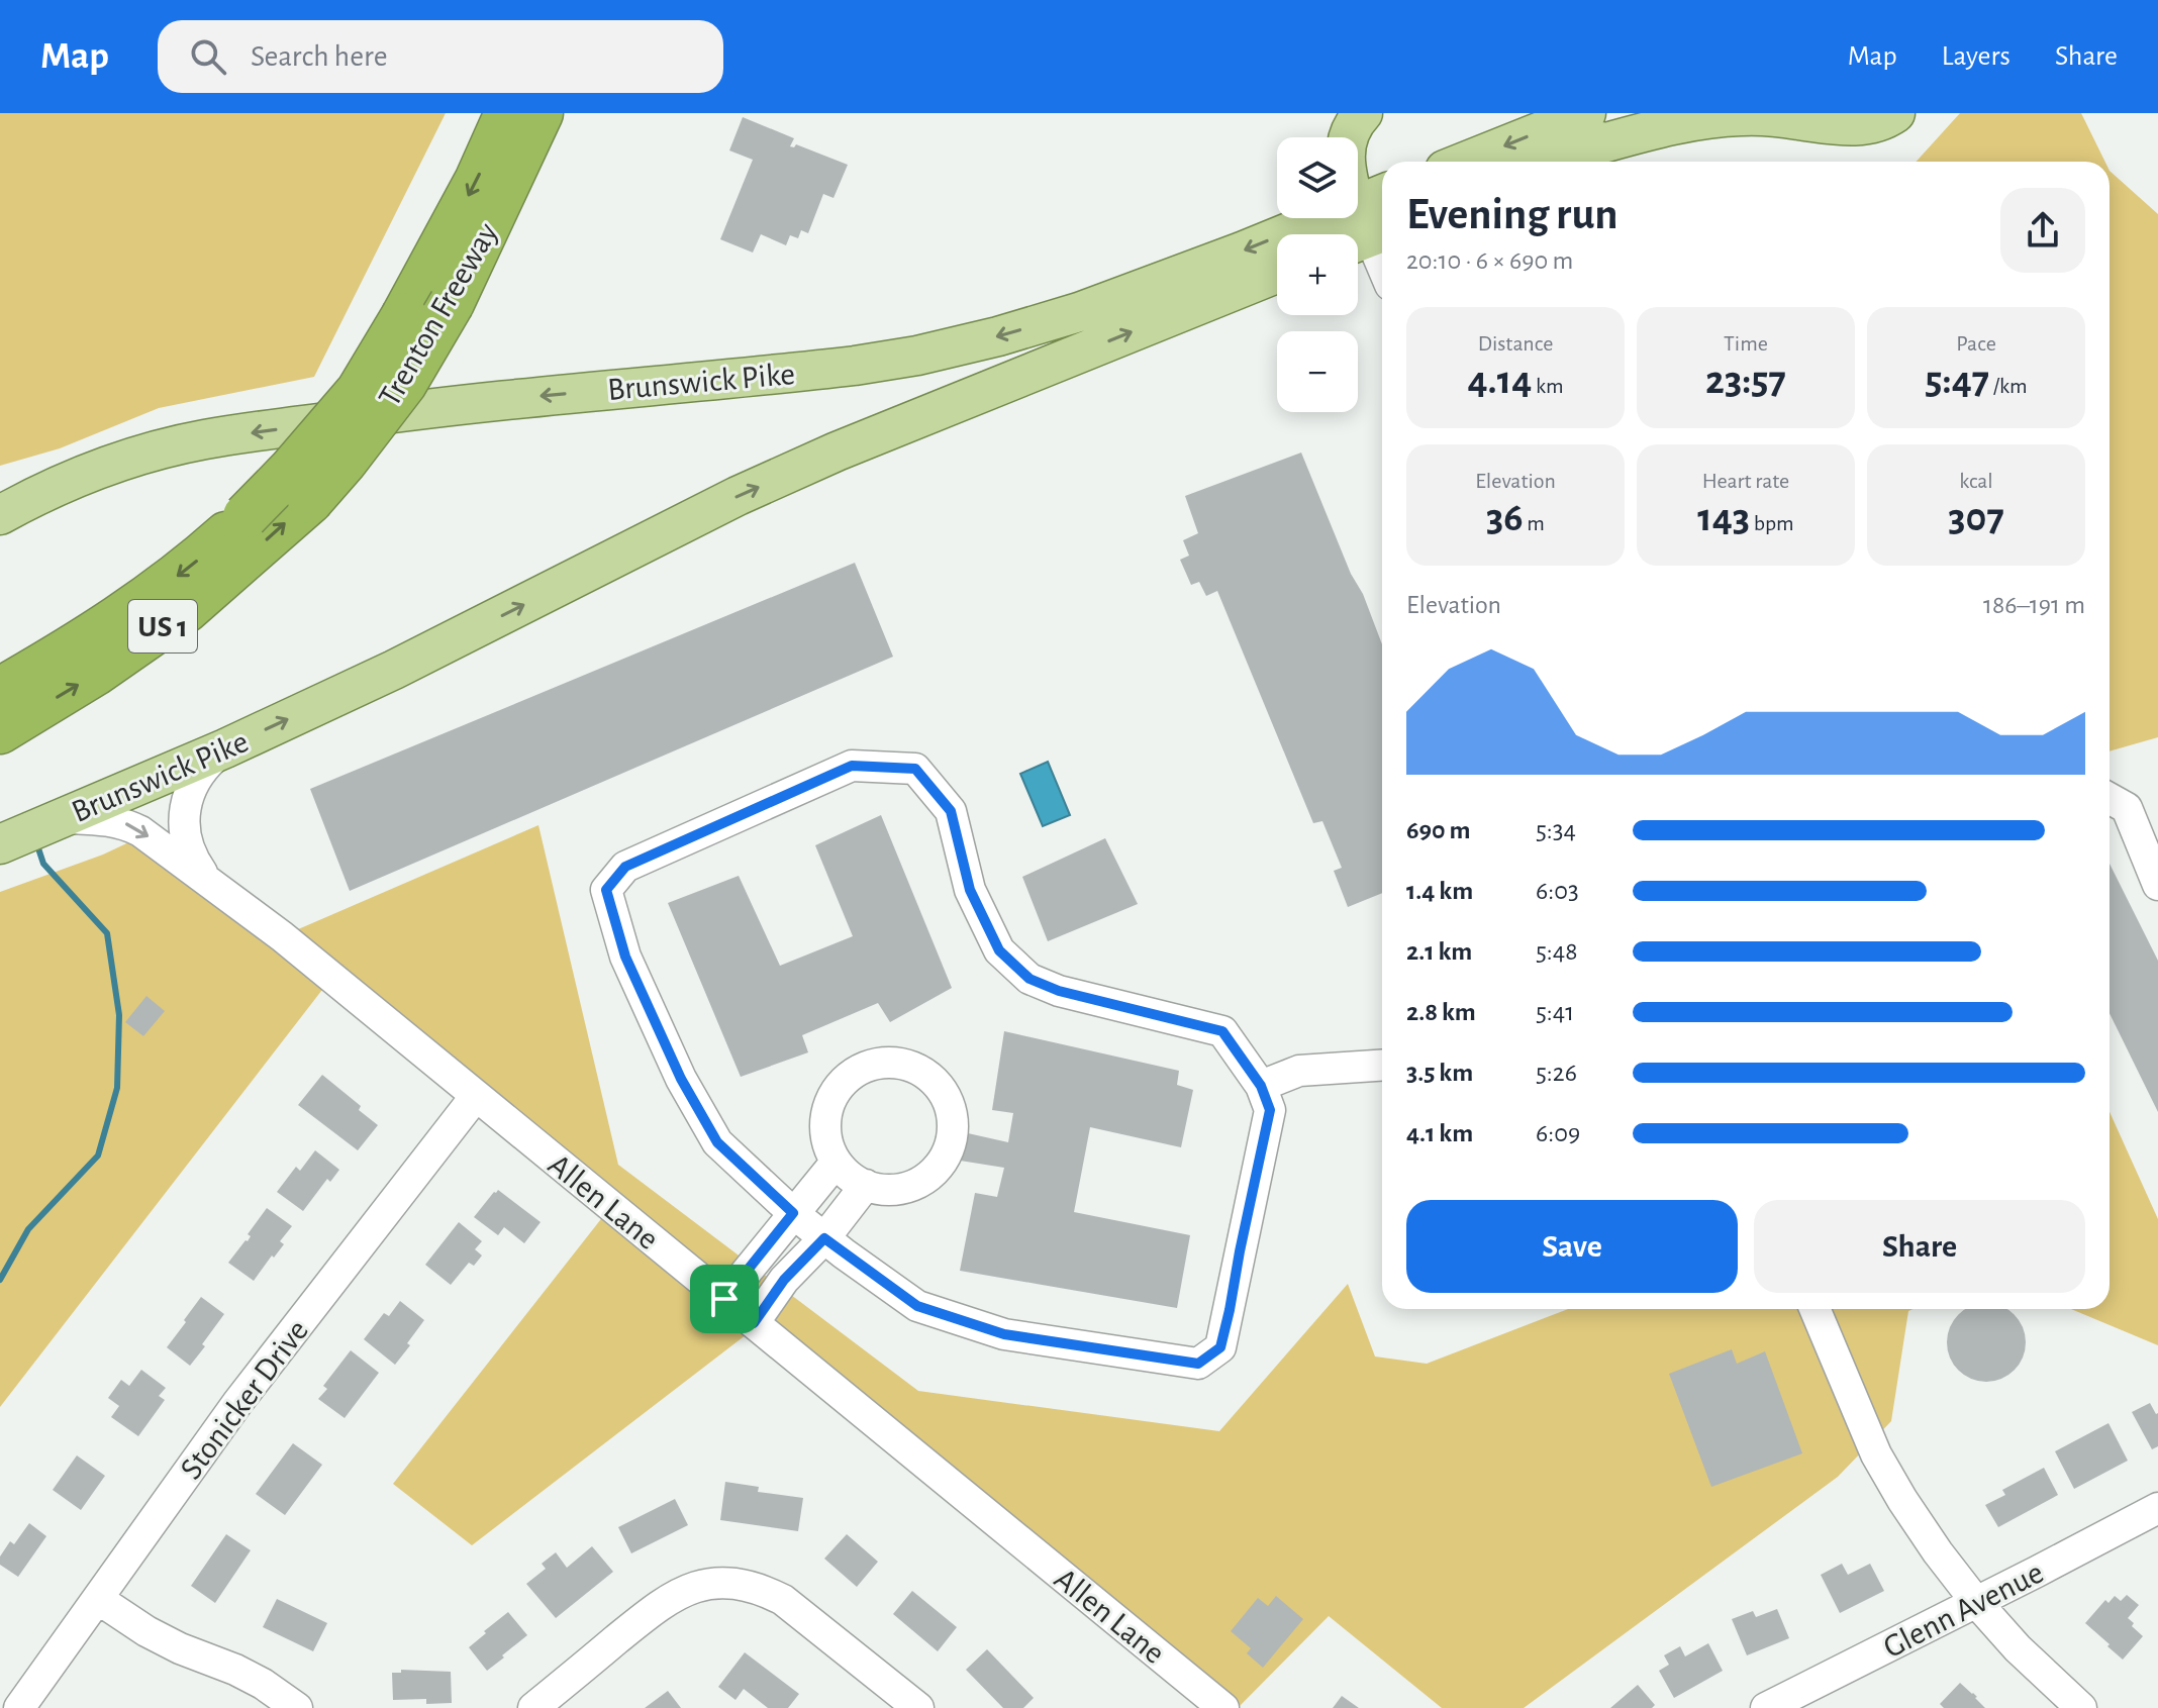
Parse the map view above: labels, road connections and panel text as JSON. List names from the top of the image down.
{
  "streets": {
    "highway": ["Trenton Freeway", "US 1"],
    "main road": ["Brunswick Pike"],
    "street": ["Allen Lane", "Stonicker Drive", "Glenn Avenue"]
  },
  "crossings": [
    ["Brunswick Pike", "Allen Lane"],
    ["Allen Lane", "Stonicker Drive"]
  ],
  "page": {
    "header": "Map",
    "search": "Search here",
    "nav": ["Map", "Layers", "Share"],
    "map_buttons": ["+", "−"],
    "heading": ["Evening run", "20:10 · 6 × 690 m"],
    "stats": [
      ["Distance", "4.14 km"],
      ["Time", "23:57"],
      ["Pace", "5:47 /km"],
      ["Elevation", "36 m"],
      ["Heart rate", "143 bpm"],
      ["kcal", "307"]
    ],
    "chart": ["Elevation", "186–191 m"],
    "list": [
      {
        "name": "690 m",
        "note": "5:34"
      },
      {
        "name": "1.4 km",
        "note": "6:03"
      },
      {
        "name": "2.1 km",
        "note": "5:48"
      },
      {
        "name": "2.8 km",
        "note": "5:41"
      },
      {
        "name": "3.5 km",
        "note": "5:26"
      },
      {
        "name": "4.1 km",
        "note": "6:09"
      }
    ],
    "buttons": ["Save", "Share"]
  }
}
